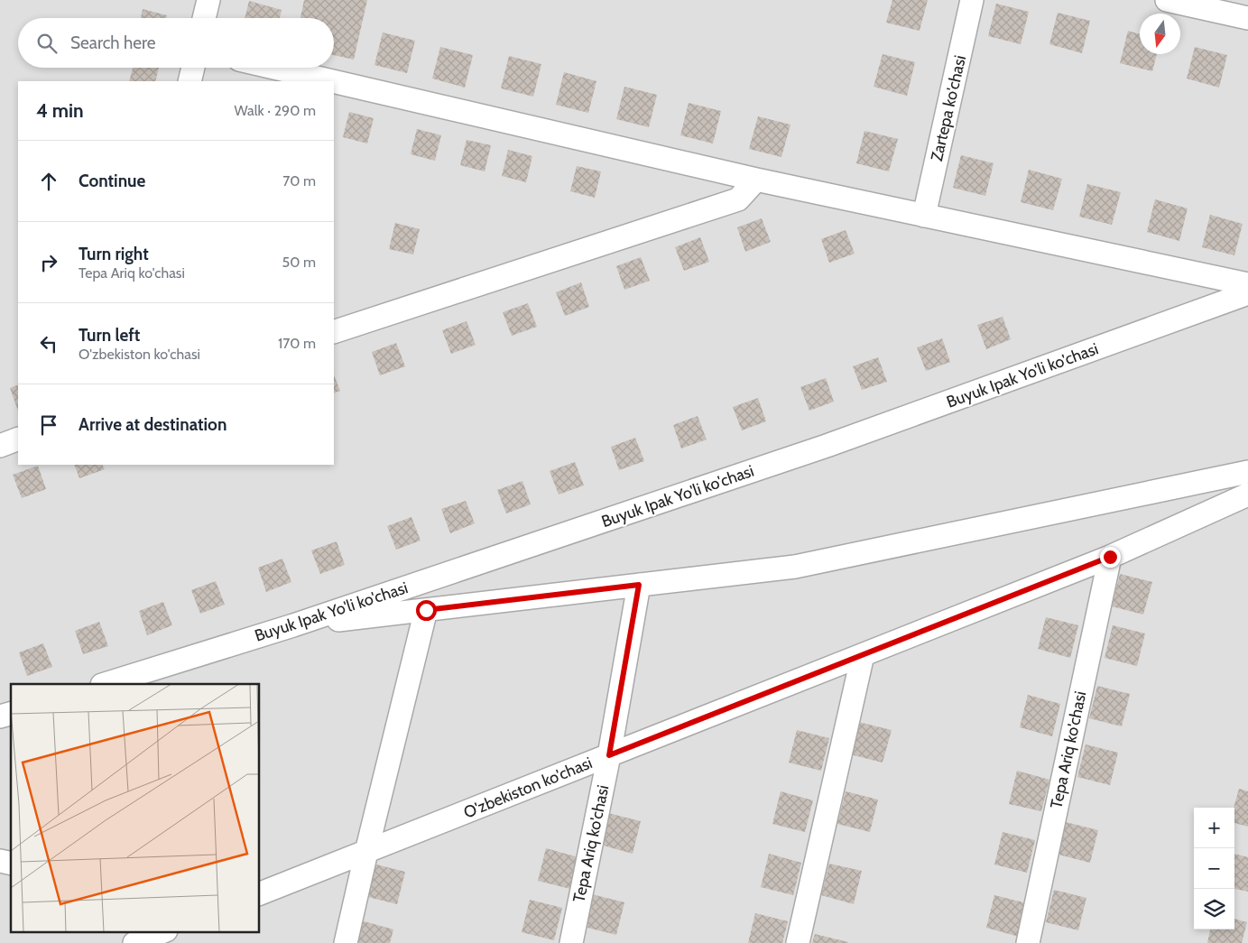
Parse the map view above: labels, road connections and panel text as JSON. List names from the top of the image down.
{
  "streets": {
    "street": [
      "Zartepa ko'chasi",
      "Buyuk Ipak Yo'li ko'chasi",
      "Tepa Ariq ko'chasi",
      "O'zbekiston ko'chasi"
    ]
  },
  "crossings": [
    ["Tepa Ariq ko'chasi", "O'zbekiston ko'chasi"]
  ],
  "north": "bottom",
  "page": {
    "search": "Search here",
    "heading": ["4 min", "Walk · 290 m"],
    "list": [
      ["Continue", "70 m"],
      ["Turn right", "Tepa Ariq ko'chasi", "50 m"],
      ["Turn left", "O'zbekiston ko'chasi", "170 m"],
      "Arrive at destination"
    ],
    "map_buttons": ["+", "−"]
  }
}
